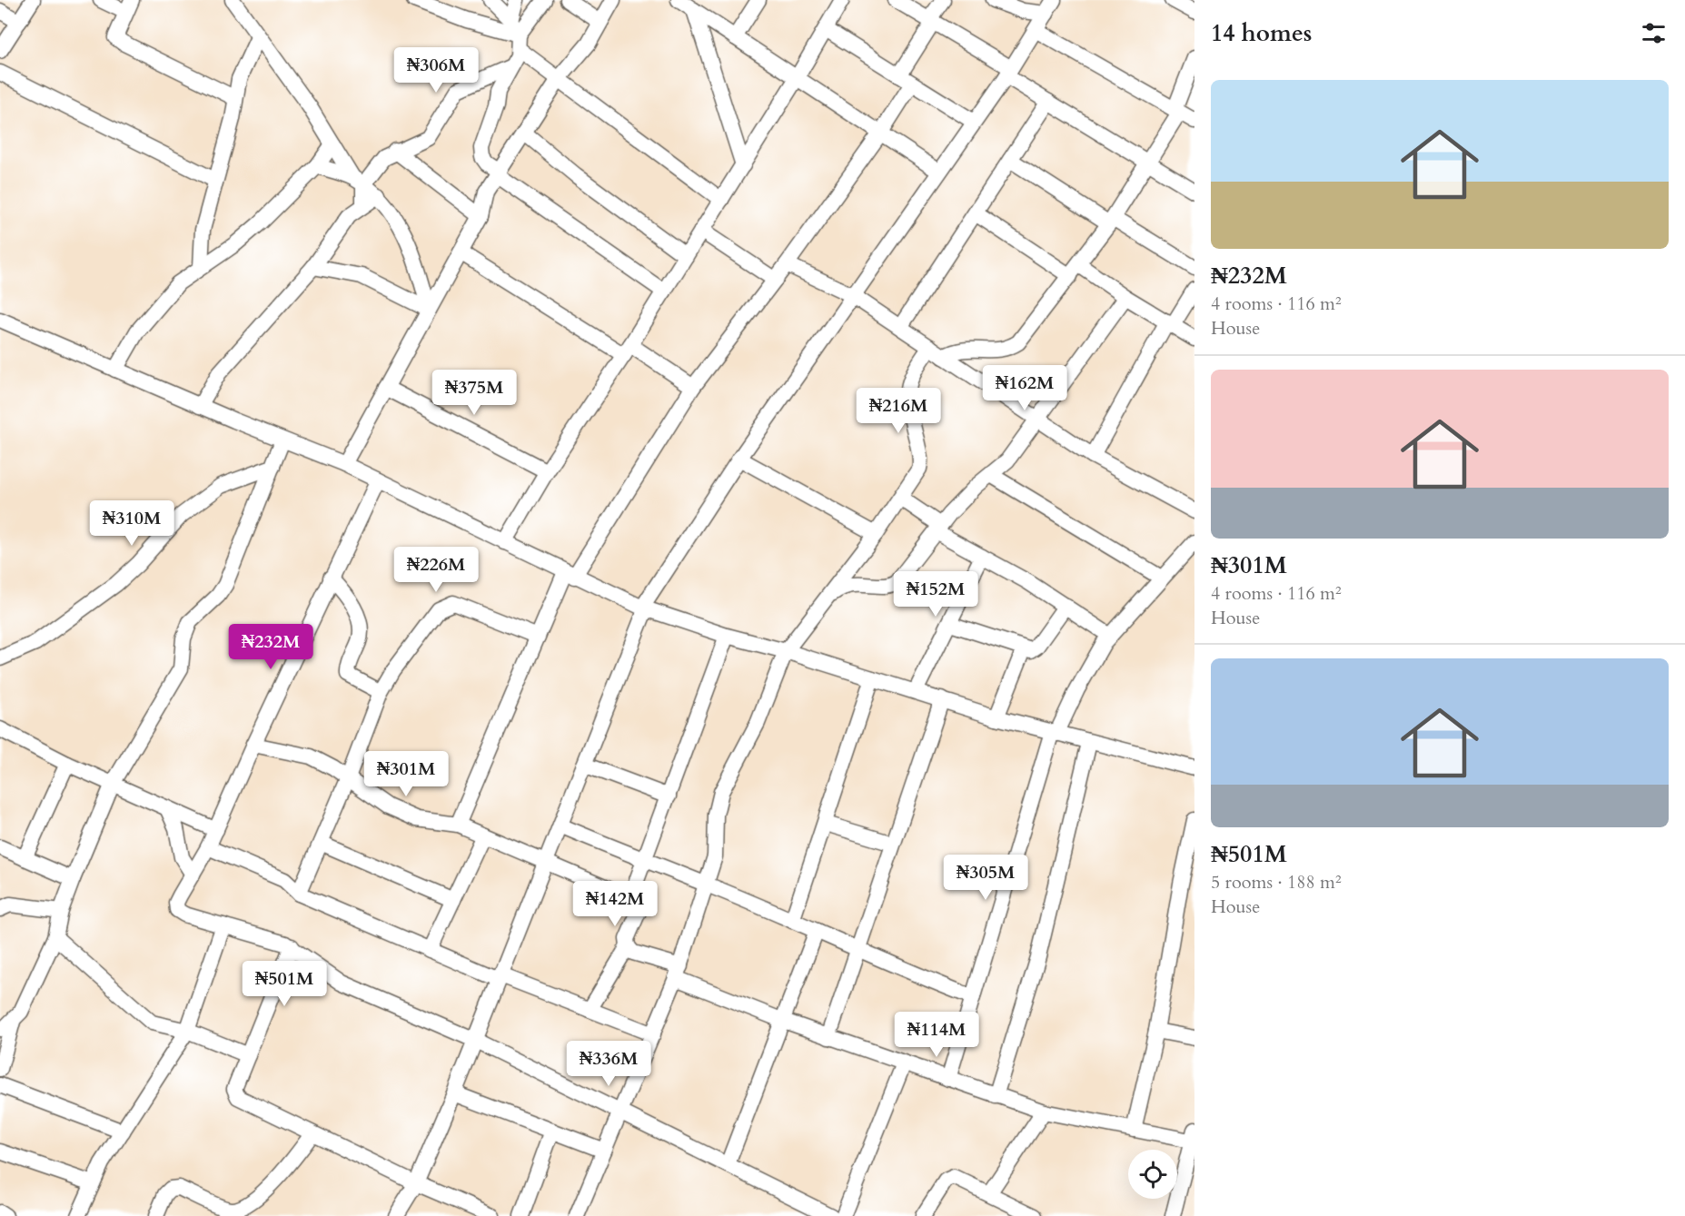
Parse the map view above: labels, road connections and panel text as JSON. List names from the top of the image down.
{
  "page": {
    "heading": "14 homes",
    "price": [
      "₦306M",
      "₦162M",
      "₦375M",
      "₦216M",
      "₦310M",
      "₦226M",
      "₦152M",
      "₦232M",
      "₦301M",
      "₦305M",
      "₦142M",
      "₦501M",
      "₦114M",
      "₦336M"
    ],
    "list": [
      {
        "name": "₦232M",
        "note": "4 rooms · 116 m² · House"
      },
      {
        "name": "₦301M",
        "note": "4 rooms · 116 m² · House"
      },
      {
        "name": "₦501M",
        "note": "5 rooms · 188 m² · House"
      }
    ]
  }
}
